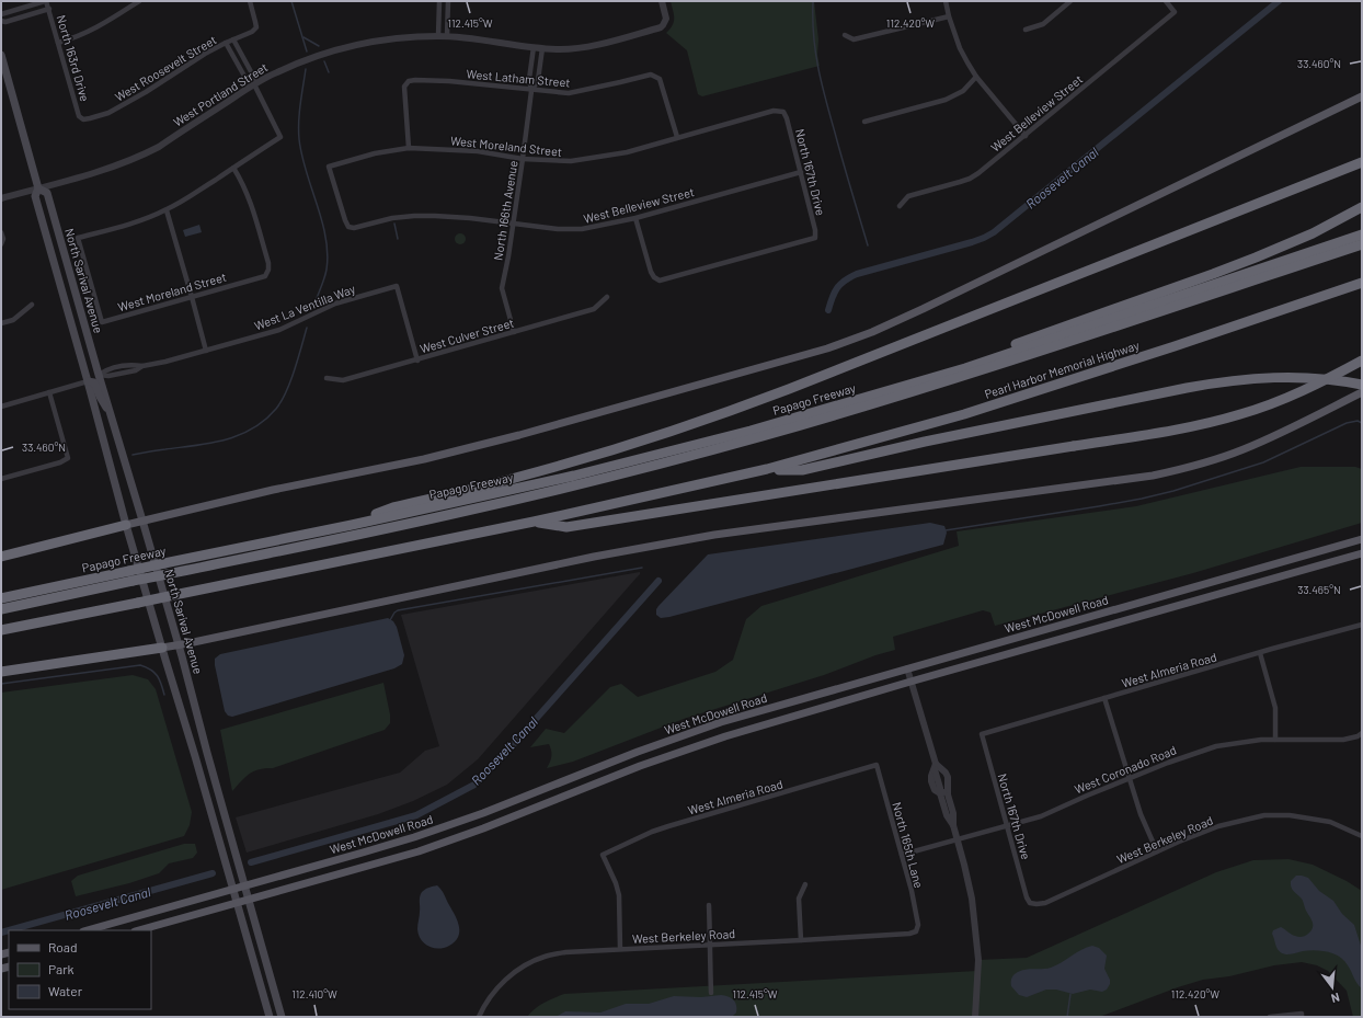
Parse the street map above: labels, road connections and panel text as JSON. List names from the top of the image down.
{
  "streets": {
    "highway": ["Pearl Harbor Memorial Highway", "Papago Freeway"],
    "main road": ["North Sarival Avenue", "West McDowell Road"],
    "street": [
      "North 163rd Drive",
      "West Roosevelt Street",
      "West Latham Street",
      "West Portland Street",
      "West Belleview Street",
      "West Moreland Street",
      "North 167th Drive",
      "North 166th Avenue",
      "West La Ventilla Way",
      "West Culver Street",
      "West Almeria Road",
      "West Coronado Road",
      "West Berkeley Road",
      "North 165th Lane"
    ]
  },
  "crossings": [
    ["North 163rd Drive", "West Roosevelt Street"],
    ["West Latham Street", "West Moreland Street"],
    ["West Latham Street", "North 166th Avenue"],
    ["West Portland Street", "North 166th Avenue"],
    ["West Portland Street", "North Sarival Avenue"],
    ["West Belleview Street", "West Moreland Street"],
    ["West Belleview Street", "North 167th Drive"],
    ["West Belleview Street", "North 166th Avenue"],
    ["West Moreland Street", "North 167th Drive"],
    ["West Moreland Street", "North 166th Avenue"],
    ["North 167th Drive", "West Almeria Road"],
    ["North 167th Drive", "West Coronado Road"],
    ["North 167th Drive", "West Berkeley Road"],
    ["North 166th Avenue", "West Culver Street"],
    ["North Sarival Avenue", "West La Ventilla Way"],
    ["North Sarival Avenue", "West McDowell Road"],
    ["West La Ventilla Way", "West Culver Street"],
    ["West Almeria Road", "West Berkeley Road"],
    ["West Almeria Road", "North 165th Lane"],
    ["West Coronado Road", "North 165th Lane"],
    ["West Berkeley Road", "North 165th Lane"]
  ],
  "water": ["Roosevelt Canal"],
  "legend": ["Road", "Park", "Water"],
  "north": "bottom",
  "coordinates": [
    "112.415°W",
    "112.420°W",
    "33.460°N",
    "33.465°N",
    "112.410°W"
  ]
}
